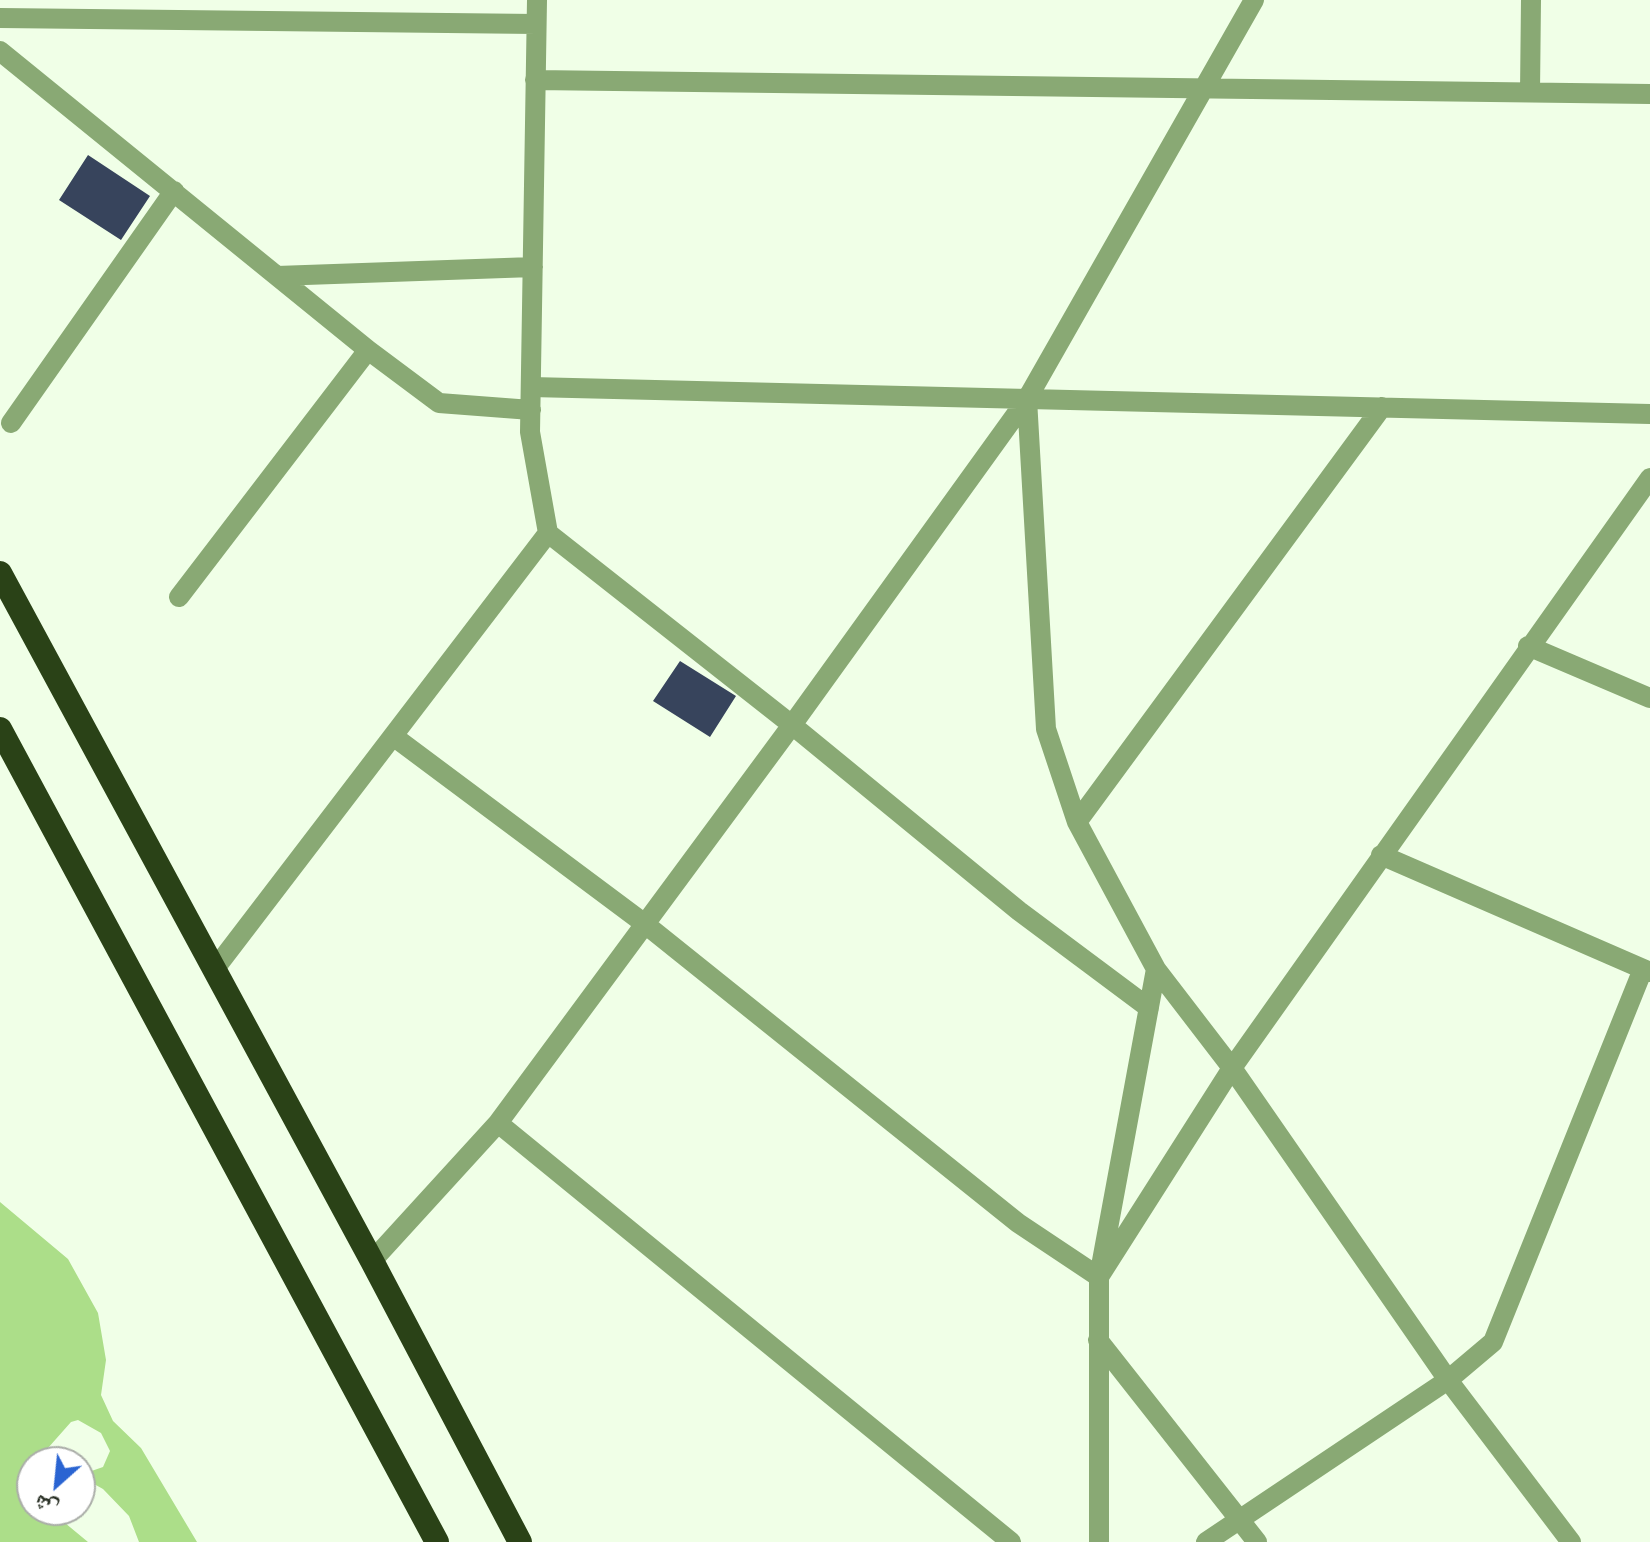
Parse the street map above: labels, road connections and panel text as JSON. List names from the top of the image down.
{
  "north": "bottom left"
}
